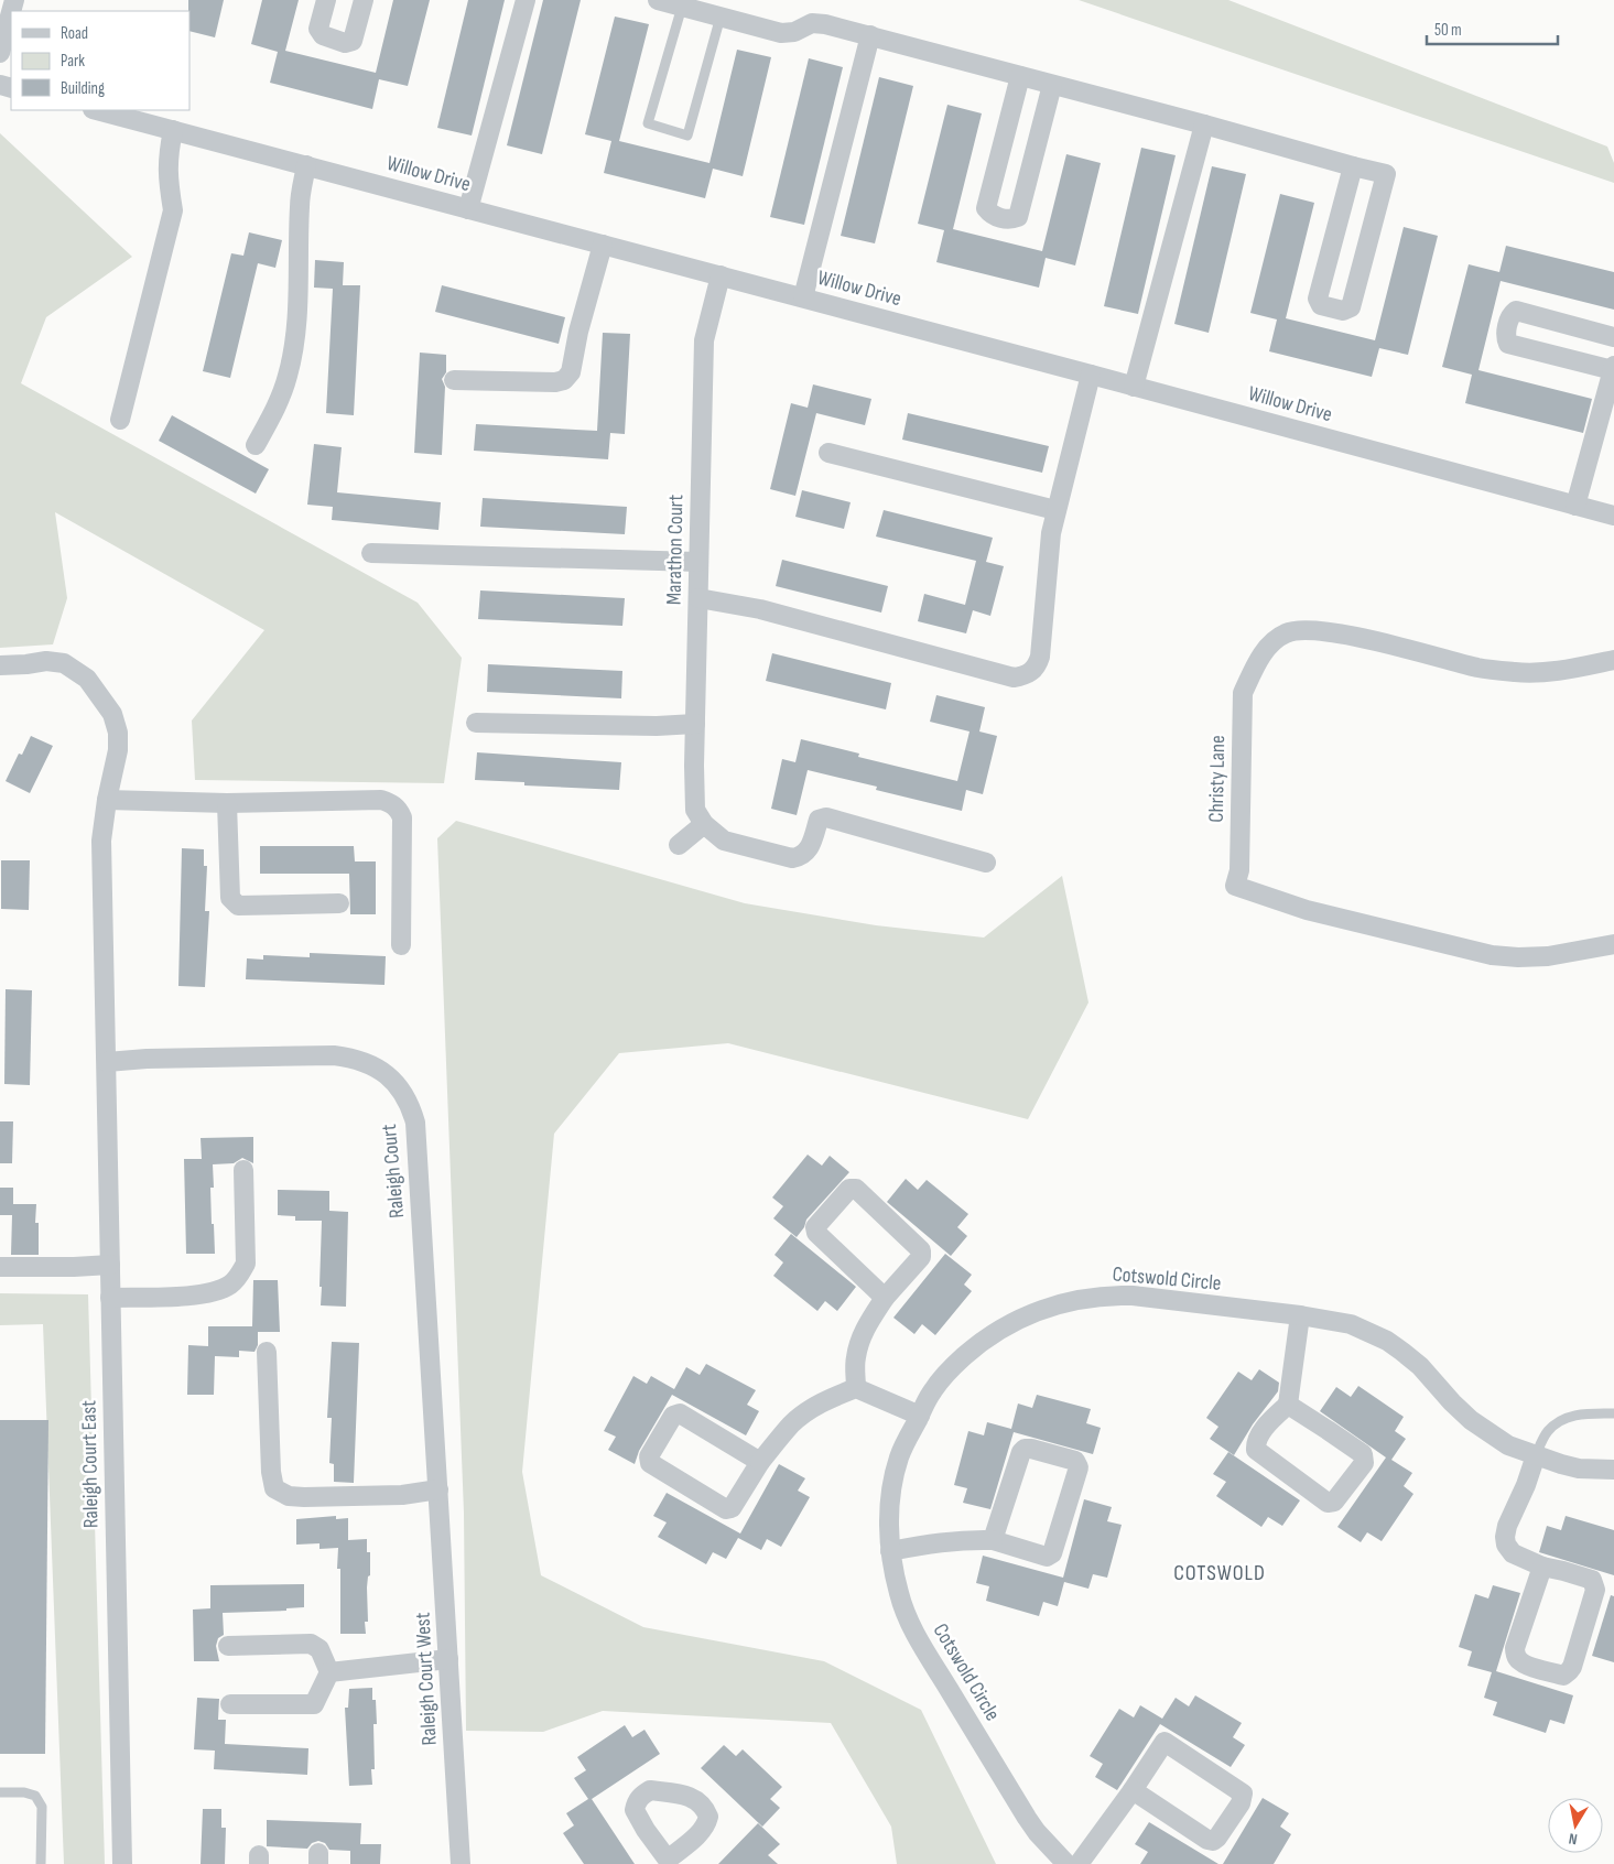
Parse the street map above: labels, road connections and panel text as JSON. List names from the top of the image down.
{
  "streets": {
    "street": [
      "Willow Drive",
      "Marathon Court",
      "Christy Lane",
      "Raleigh Court",
      "Cotswold Circle",
      "Raleigh Court East",
      "Raleigh Court West"
    ]
  },
  "crossings": [
    ["Willow Drive", "Marathon Court"],
    ["Raleigh Court", "Raleigh Court East"],
    ["Raleigh Court", "Raleigh Court West"]
  ],
  "districts": ["COTSWOLD"],
  "legend": ["Road", "Park", "Building"],
  "scale_bar": "50 m",
  "north": "bottom"
}
